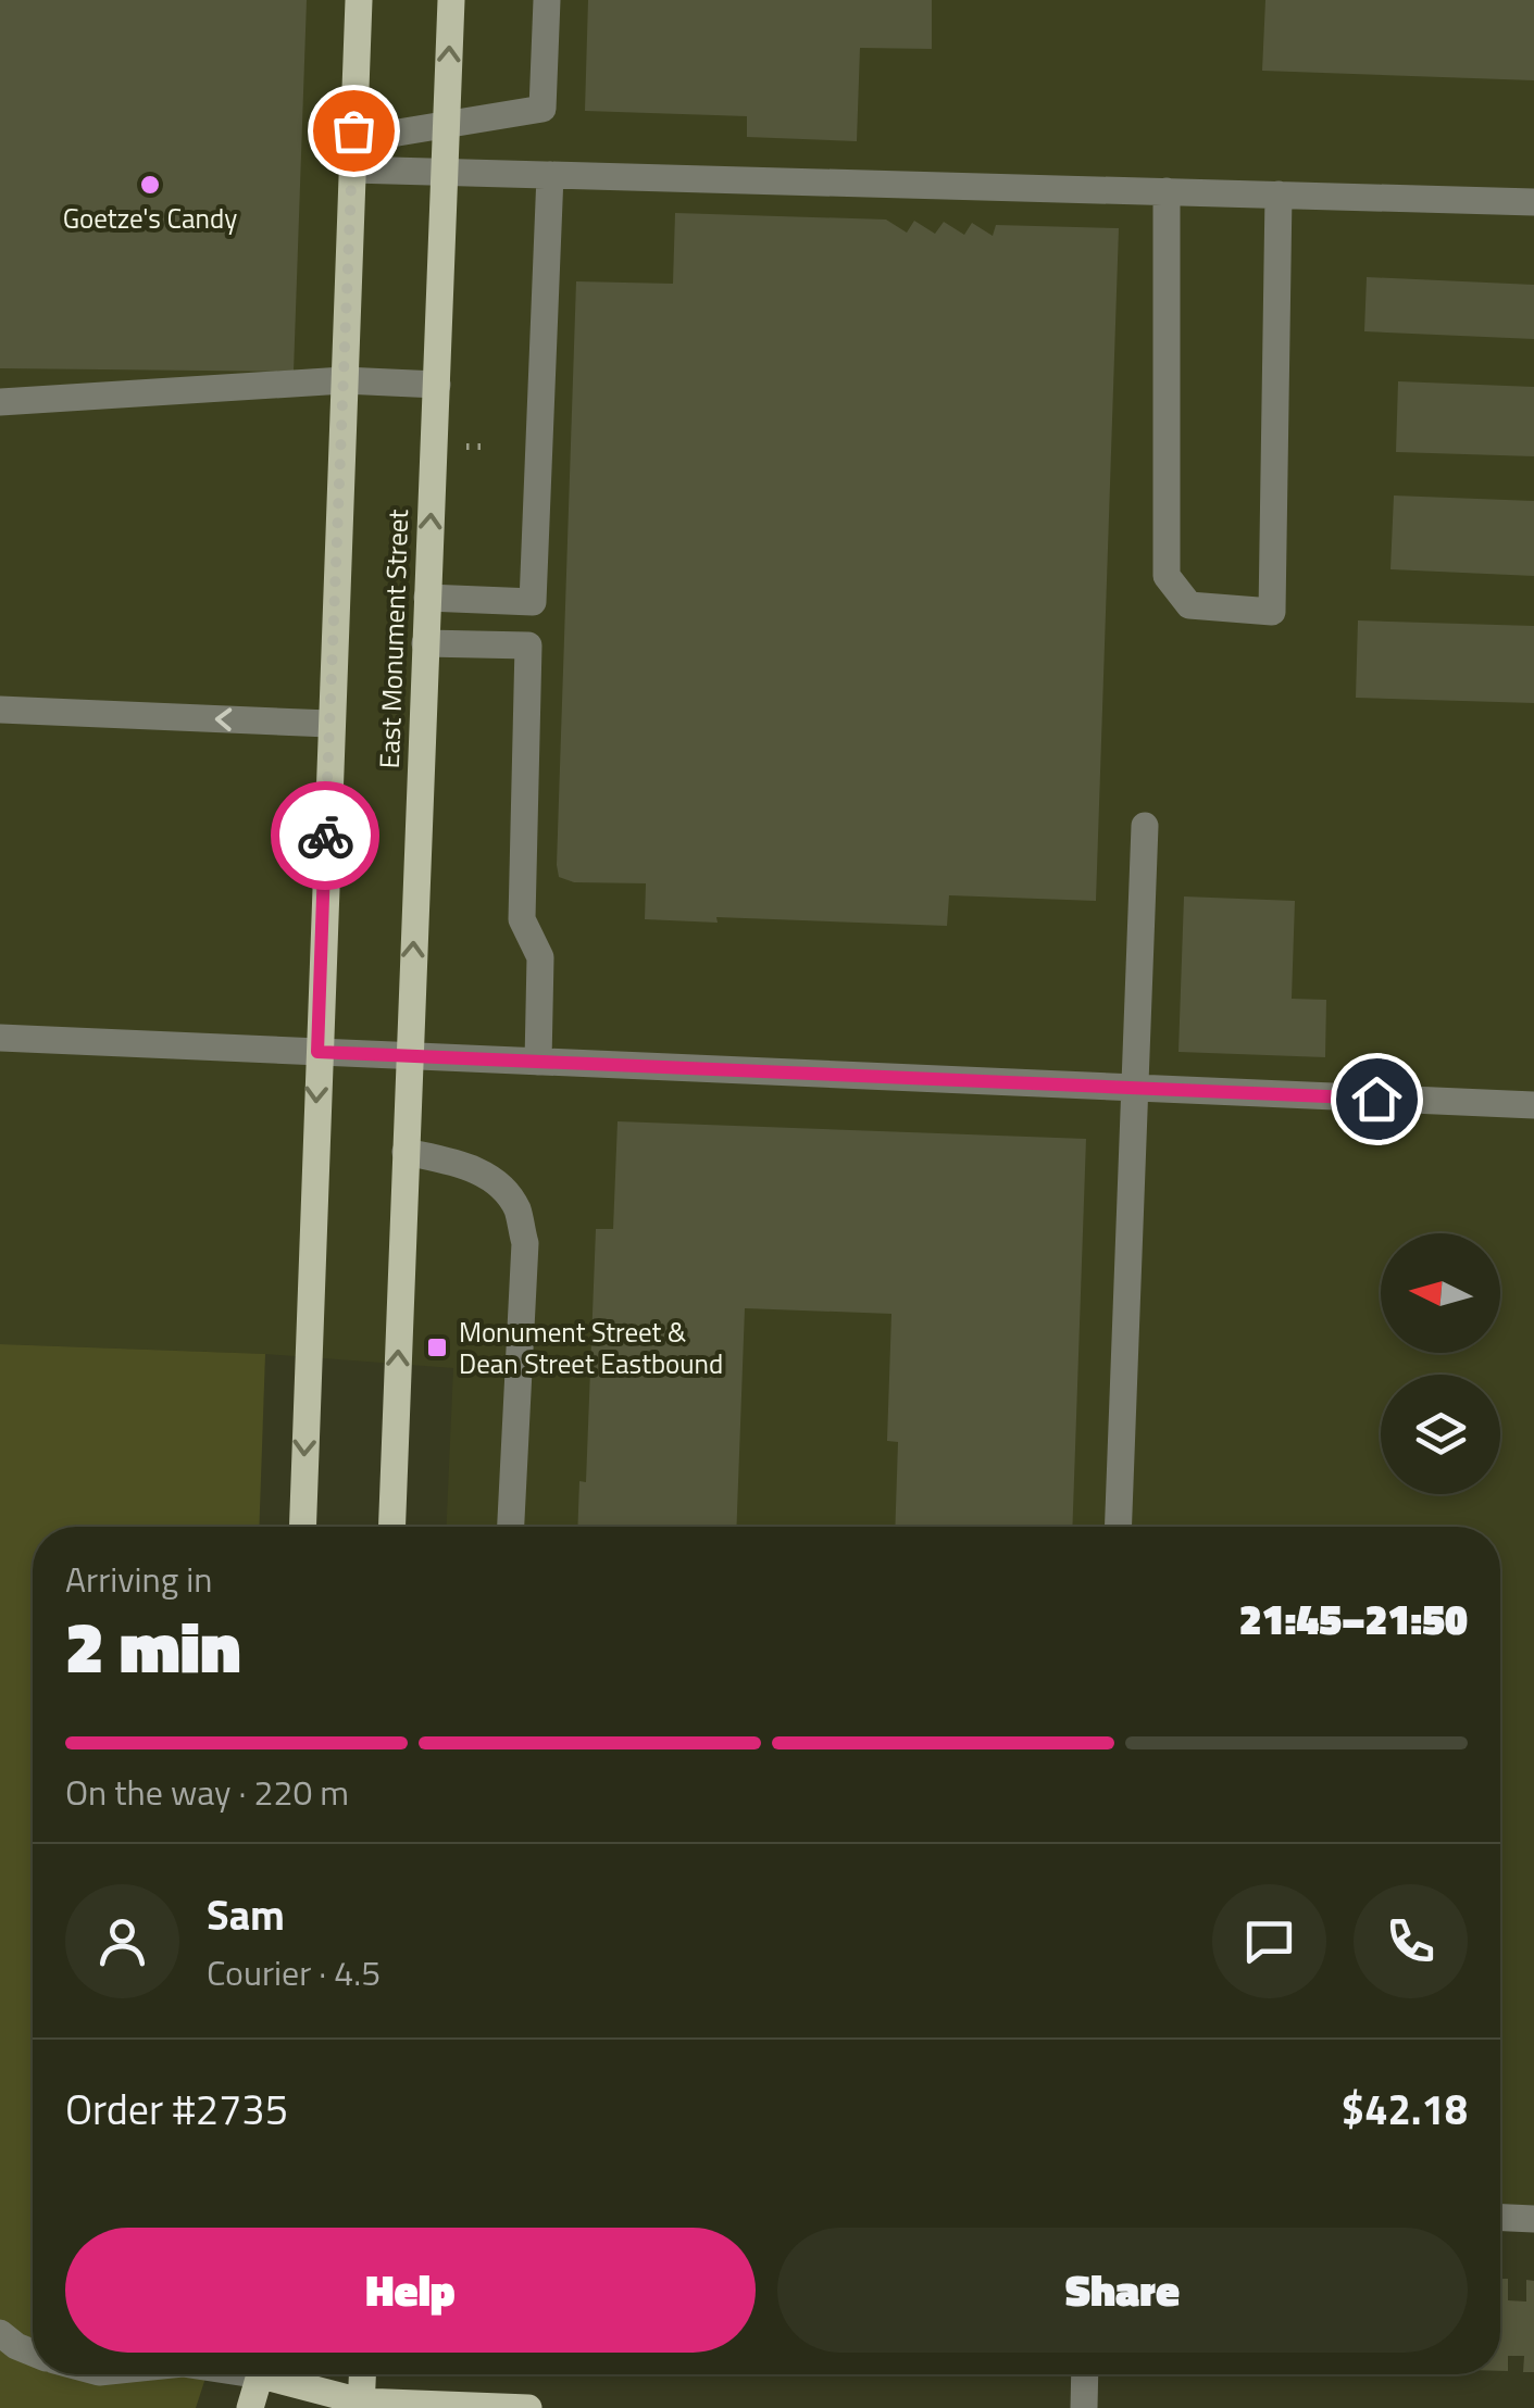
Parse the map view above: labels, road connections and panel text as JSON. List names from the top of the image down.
{
  "streets": {
    "main road": ["East Monument Street"]
  },
  "places": {
    "other": ["Goetze's Candy"],
    "transit": ["Monument Street & Dean Street Eastbound"]
  },
  "north": "left",
  "page": {
    "heading": ["2 min", "Arriving in", "21:45–21:50"],
    "panel": [
      "Sam",
      "Courier · 4.5",
      "Order #2735",
      "$42.18"
    ],
    "bar": "On the way · 220 m",
    "buttons": ["Help", "Share"]
  }
}
